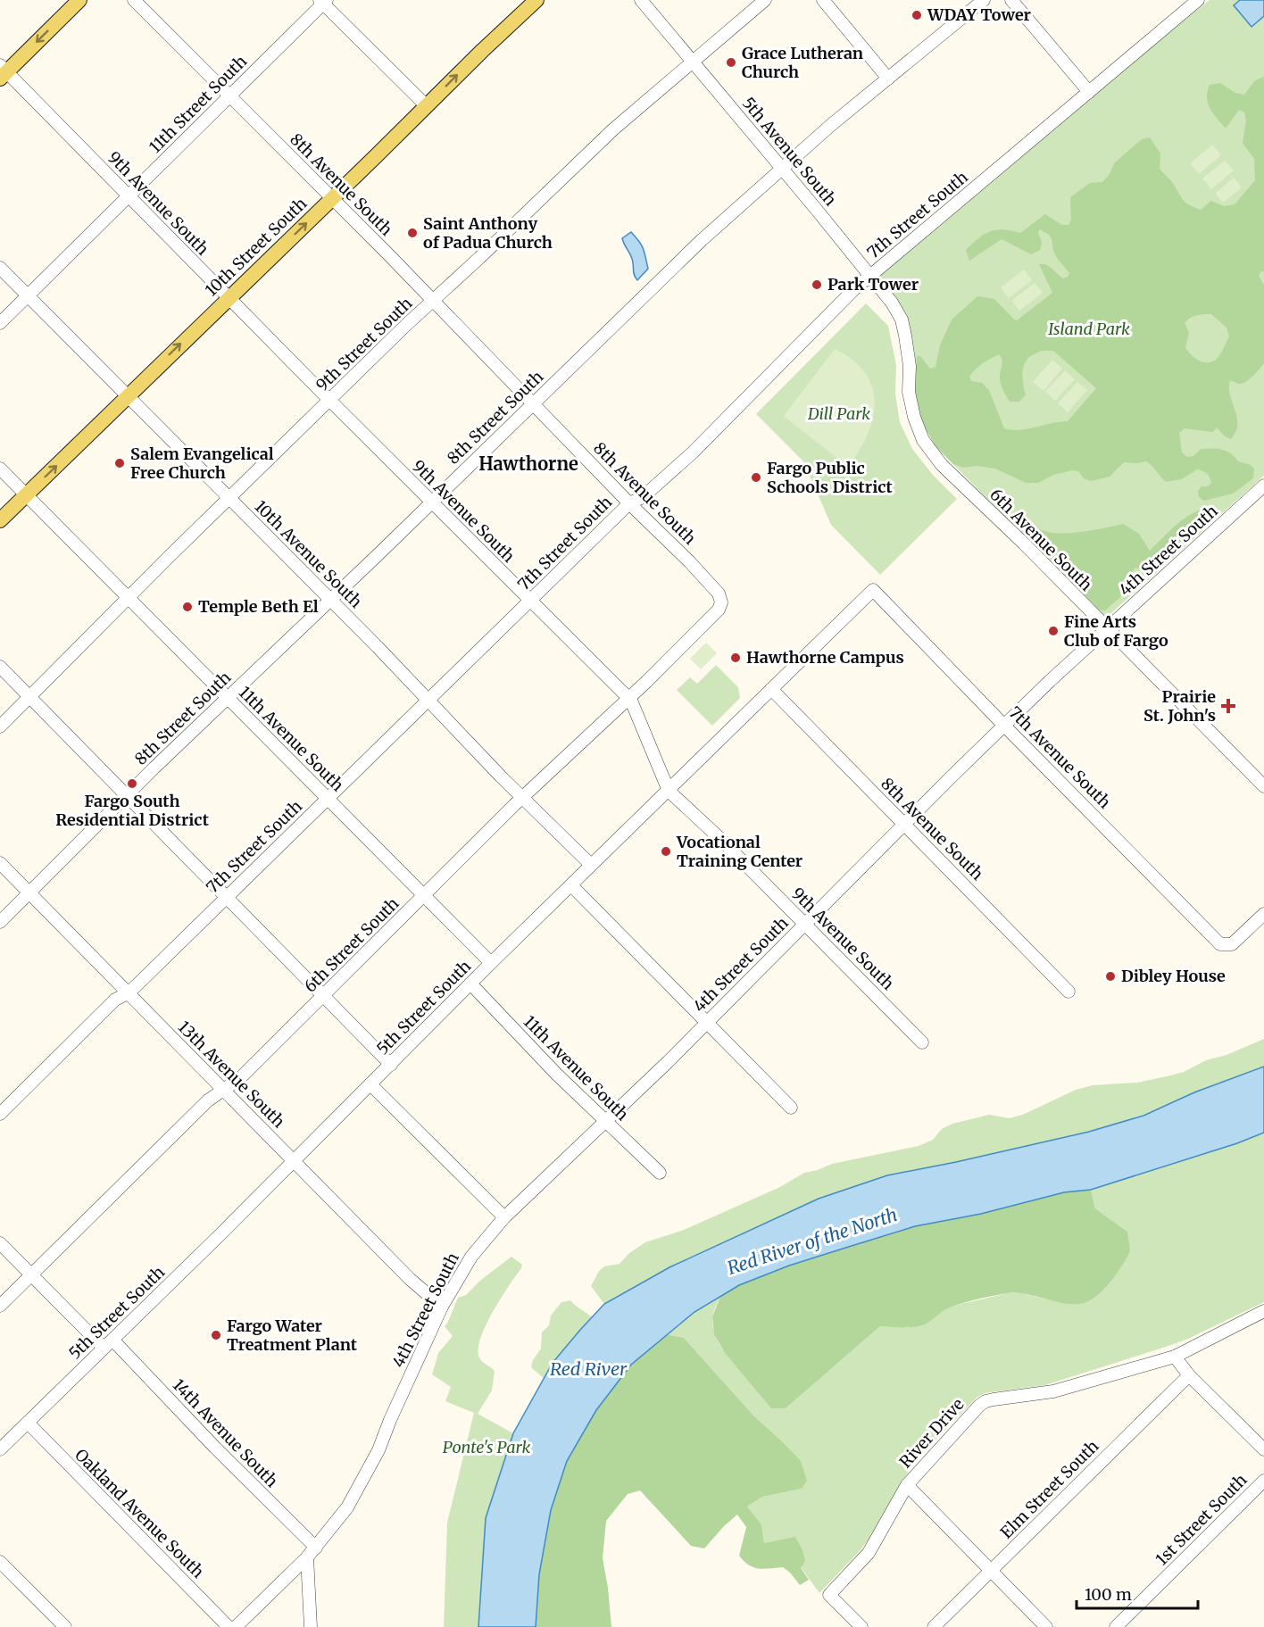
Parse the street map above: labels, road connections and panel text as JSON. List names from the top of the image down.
{
  "streets": {
    "main road": ["10th Street South"],
    "street": [
      "11th Street South",
      "5th Avenue South",
      "8th Avenue South",
      "9th Avenue South",
      "7th Street South",
      "9th Street South",
      "8th Street South",
      "6th Avenue South",
      "4th Street South",
      "10th Avenue South",
      "11th Avenue South",
      "7th Avenue South",
      "6th Street South",
      "5th Street South",
      "13th Avenue South",
      "14th Avenue South",
      "River Drive",
      "Elm Street South",
      "Oakland Avenue South",
      "1st Street South"
    ]
  },
  "crossings": [
    ["11th Street South", "8th Avenue South"],
    ["11th Street South", "9th Avenue South"],
    ["11th Street South", "10th Avenue South"],
    ["5th Avenue South", "7th Street South"],
    ["5th Avenue South", "9th Street South"],
    ["5th Avenue South", "8th Street South"],
    ["5th Avenue South", "6th Avenue South"],
    ["8th Avenue South", "7th Street South"],
    ["8th Avenue South", "10th Street South"],
    ["8th Avenue South", "9th Street South"],
    ["8th Avenue South", "8th Street South"],
    ["8th Avenue South", "4th Street South"],
    ["8th Avenue South", "6th Street South"],
    ["8th Avenue South", "5th Street South"],
    ["9th Avenue South", "7th Street South"],
    ["9th Avenue South", "10th Street South"],
    ["9th Avenue South", "9th Street South"],
    ["9th Avenue South", "8th Street South"],
    ["9th Avenue South", "4th Street South"],
    ["9th Avenue South", "6th Street South"],
    ["9th Avenue South", "5th Street South"],
    ["7th Street South", "6th Avenue South"],
    ["7th Street South", "10th Avenue South"],
    ["7th Street South", "11th Avenue South"],
    ["7th Street South", "13th Avenue South"],
    ["10th Street South", "10th Avenue South"],
    ["10th Street South", "11th Avenue South"],
    ["9th Street South", "10th Avenue South"],
    ["9th Street South", "11th Avenue South"],
    ["8th Street South", "10th Avenue South"],
    ["8th Street South", "11th Avenue South"],
    ["8th Street South", "13th Avenue South"],
    ["6th Avenue South", "4th Street South"],
    ["4th Street South", "11th Avenue South"],
    ["4th Street South", "7th Avenue South"],
    ["4th Street South", "13th Avenue South"],
    ["4th Street South", "14th Avenue South"],
    ["10th Avenue South", "6th Street South"],
    ["10th Avenue South", "5th Street South"],
    ["11th Avenue South", "6th Street South"],
    ["11th Avenue South", "5th Street South"],
    ["7th Avenue South", "5th Street South"],
    ["6th Street South", "13th Avenue South"],
    ["6th Street South", "14th Avenue South"],
    ["5th Street South", "13th Avenue South"],
    ["5th Street South", "14th Avenue South"],
    ["5th Street South", "Oakland Avenue South"]
  ],
  "one_way": ["10th Street South"],
  "districts": ["Hawthorne"],
  "water": ["Red River of the North", "Red River"],
  "parks": ["Island Park", "Dill Park", "Ponte's Park"],
  "places": {
    "other": [
      "WDAY Tower",
      "Grace Lutheran Church",
      "Saint Anthony of Padua Church",
      "Park Tower",
      "Salem Evangelical Free Church",
      "Fargo Public Schools District",
      "Temple Beth El",
      "Fine Arts Club of Fargo",
      "Hawthorne Campus",
      "Fargo South Residential District",
      "Vocational Training Center",
      "Dibley House",
      "Fargo Water Treatment Plant"
    ],
    "health": ["Prairie St. John's"]
  },
  "scale_bar": "100 m"
}
